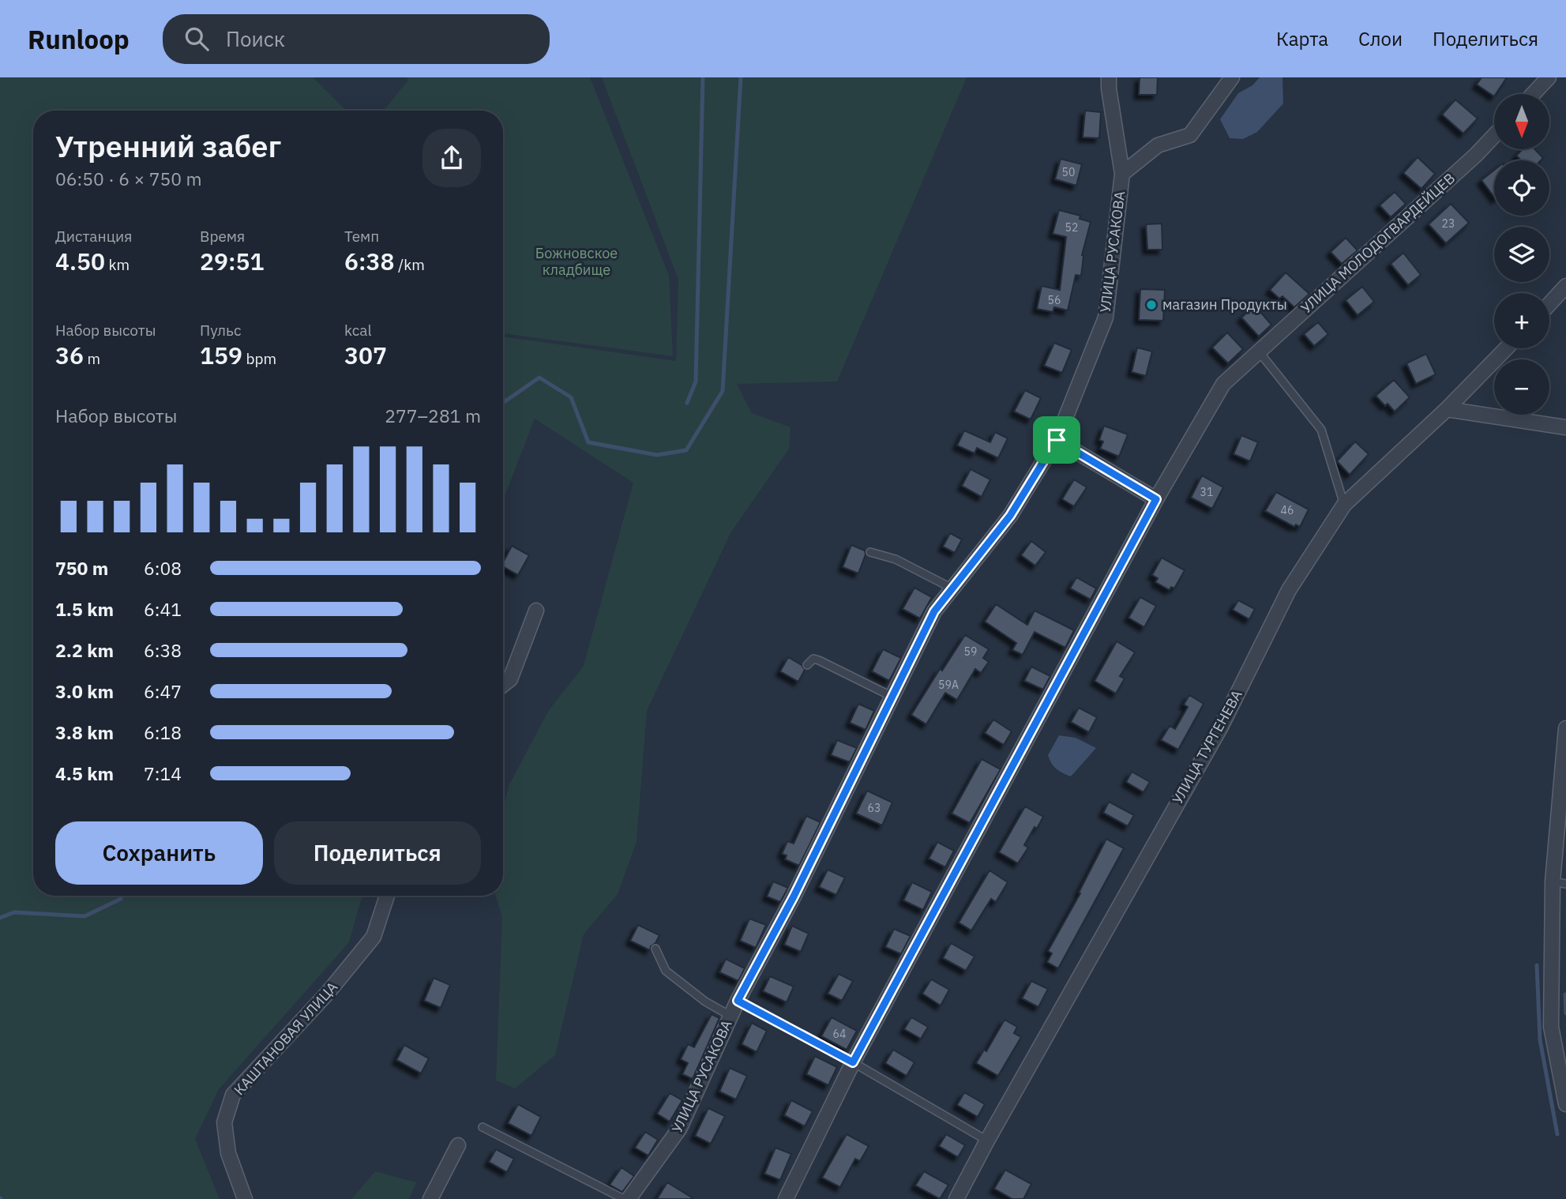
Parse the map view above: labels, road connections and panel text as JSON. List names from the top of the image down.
{
  "streets": {
    "street": [
      "УЛИЦА МОЛОДОГВАРДЕЙЦЕВ",
      "УЛИЦА РУСАКОВА",
      "УЛИЦА ТУРГЕНЕВА",
      "КАШТАНОВАЯ УЛИЦА"
    ]
  },
  "parks": ["Божновское кладбище"],
  "places": ["магазин Продукты"],
  "house_numbers": [
    "50",
    "23",
    "52",
    "56",
    "31",
    "46",
    "59",
    "59А",
    "63",
    "64"
  ],
  "north": "bottom",
  "page": {
    "header": "Runloop",
    "search": "Поиск",
    "nav": ["Карта", "Слои", "Поделиться"],
    "map_buttons": ["+", "−"],
    "heading": ["Утренний забег", "06:50 · 6 × 750 m"],
    "stats": [
      ["Дистанция", "4.50 km"],
      ["Время", "29:51"],
      ["Темп", "6:38 /km"],
      ["Набор высоты", "36 m"],
      ["Пульс", "159 bpm"],
      ["kcal", "307"]
    ],
    "chart": ["Набор высоты", "277–281 m"],
    "list": [
      {
        "name": "750 m",
        "note": "6:08"
      },
      {
        "name": "1.5 km",
        "note": "6:41"
      },
      {
        "name": "2.2 km",
        "note": "6:38"
      },
      {
        "name": "3.0 km",
        "note": "6:47"
      },
      {
        "name": "3.8 km",
        "note": "6:18"
      },
      {
        "name": "4.5 km",
        "note": "7:14"
      }
    ],
    "buttons": ["Сохранить", "Поделиться"]
  }
}
